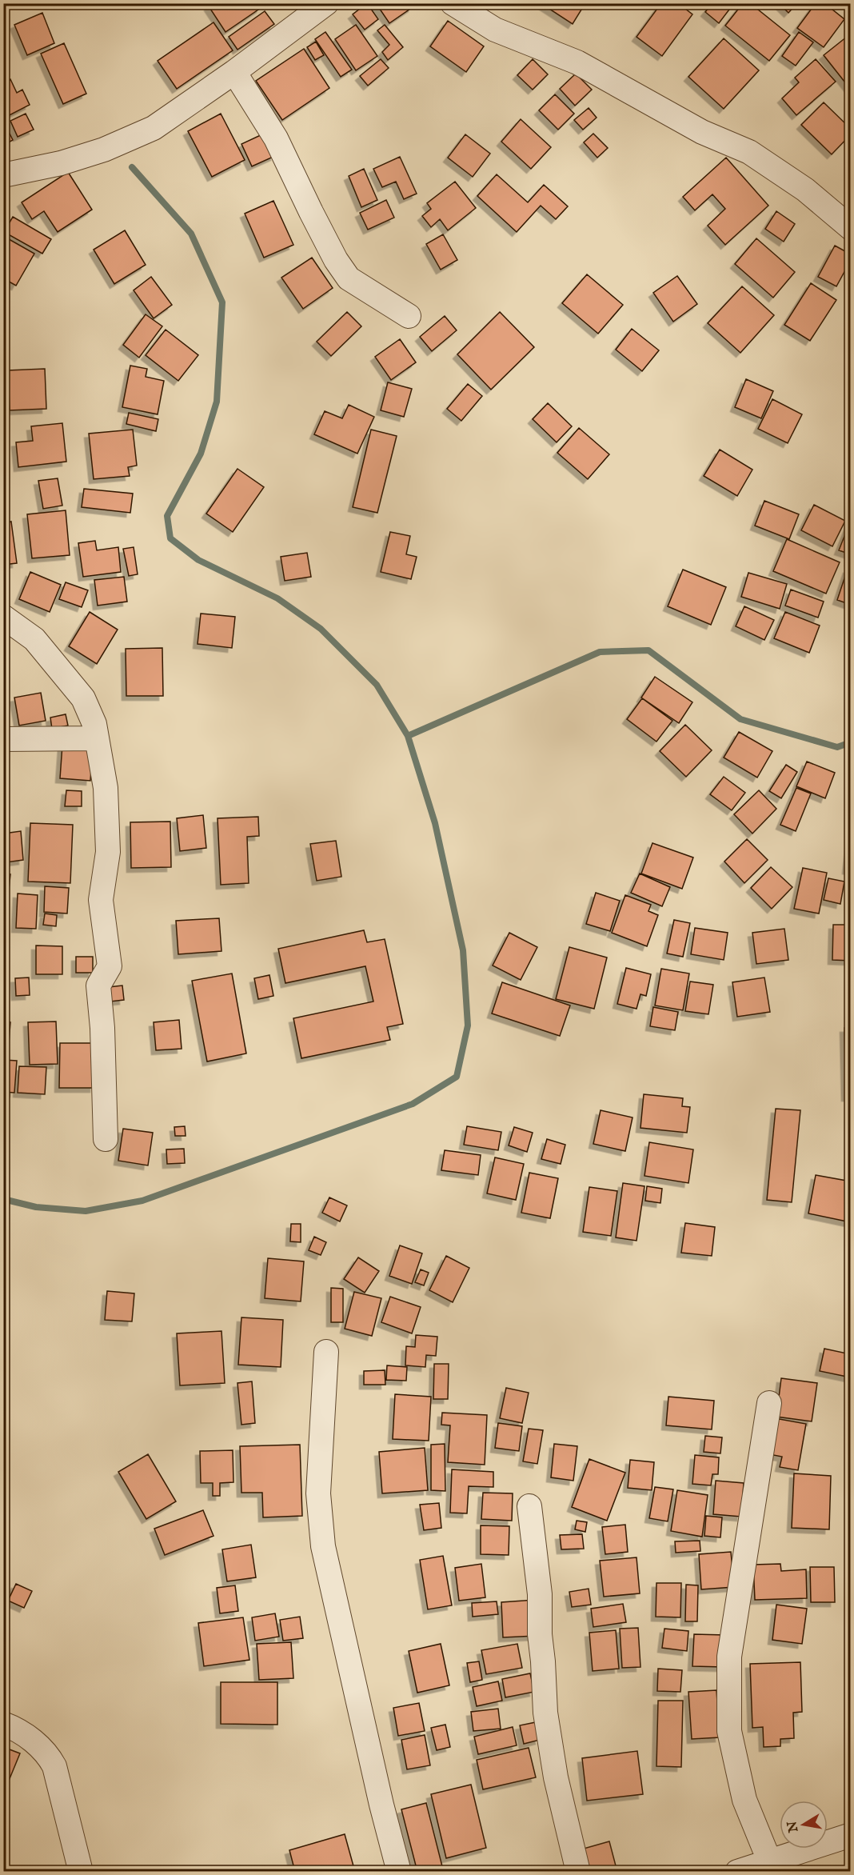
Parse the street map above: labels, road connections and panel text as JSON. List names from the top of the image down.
{
  "north": "left"
}
